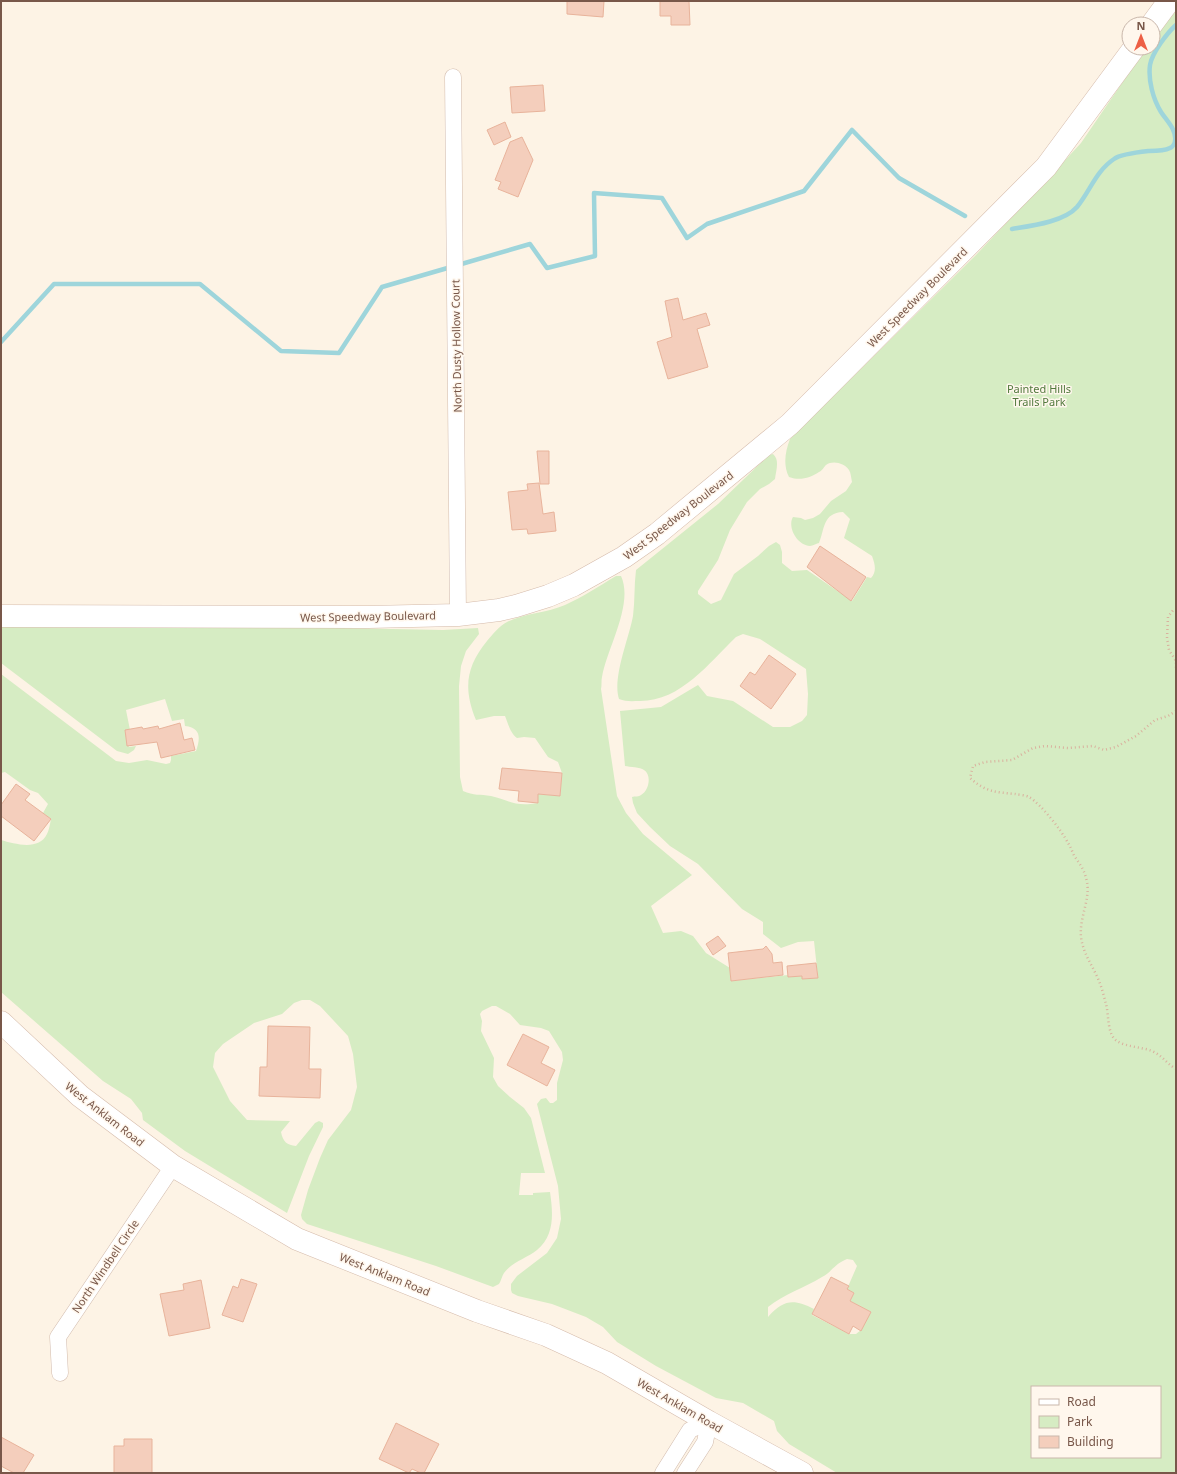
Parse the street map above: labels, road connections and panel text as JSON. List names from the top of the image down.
{
  "streets": {
    "main road": ["West Speedway Boulevard", "West Anklam Road"],
    "street": ["North Dusty Hollow Court", "North Windbell Circle"]
  },
  "crossings": [
    ["West Speedway Boulevard", "North Dusty Hollow Court"],
    ["West Anklam Road", "North Windbell Circle"]
  ],
  "parks": ["Painted Hills Trails Park"],
  "legend": ["Road", "Park", "Building"],
  "north": "top"
}
